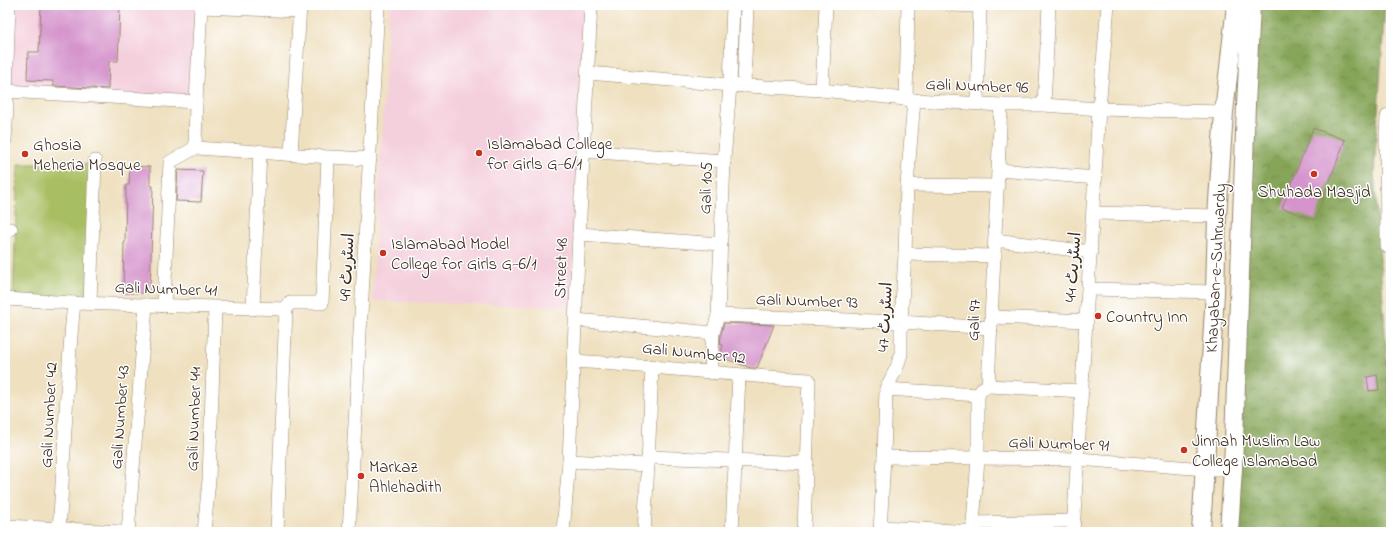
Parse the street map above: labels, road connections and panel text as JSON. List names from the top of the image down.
{
  "streets": {
    "main road": ["Khayaban-e-Suhrwardy"],
    "street": [
      "Gali Number 96",
      "Gali 105",
      "اسٹریٹ 49",
      "اسٹریٹ 44",
      "Street 48",
      "Gali Number 41",
      "Gali Number 93",
      "اسٹریٹ 47",
      "Gali 97",
      "Gali Number 92",
      "Gali Number 42",
      "Gali Number 43",
      "Gali Number 44",
      "Gali Number 91"
    ]
  },
  "crossings": [
    ["Gali Number 96", "Gali 105"],
    ["Gali Number 96", "اسٹریٹ 44"],
    ["Gali Number 96", "Street 48"],
    ["Gali Number 96", "Khayaban-e-Suhrwardy"],
    ["Gali Number 96", "اسٹریٹ 47"],
    ["Gali Number 96", "Gali 97"],
    ["Gali 105", "Gali Number 93"],
    ["Gali 105", "Gali Number 92"],
    ["اسٹریٹ 44", "Gali Number 93"],
    ["اسٹریٹ 44", "Gali Number 91"],
    ["Street 48", "Gali Number 92"],
    ["Khayaban-e-Suhrwardy", "Gali Number 91"],
    ["Gali Number 41", "Gali Number 42"],
    ["Gali Number 41", "Gali Number 43"],
    ["Gali Number 41", "Gali Number 44"],
    ["Gali Number 93", "اسٹریٹ 47"],
    ["Gali Number 93", "Gali 97"],
    ["اسٹریٹ 47", "Gali Number 91"],
    ["Gali 97", "Gali Number 91"]
  ],
  "places": [
    "Islamabad College for Girls G-6/1",
    "Ghosia Meheria Mosque",
    "Shuhada Masjid",
    "Islamabad Model College for Girls G-6/1",
    "Country Inn",
    "Jinnah Muslim Law College Islamabad",
    "Markaz Ahlehadith"
  ]
}
